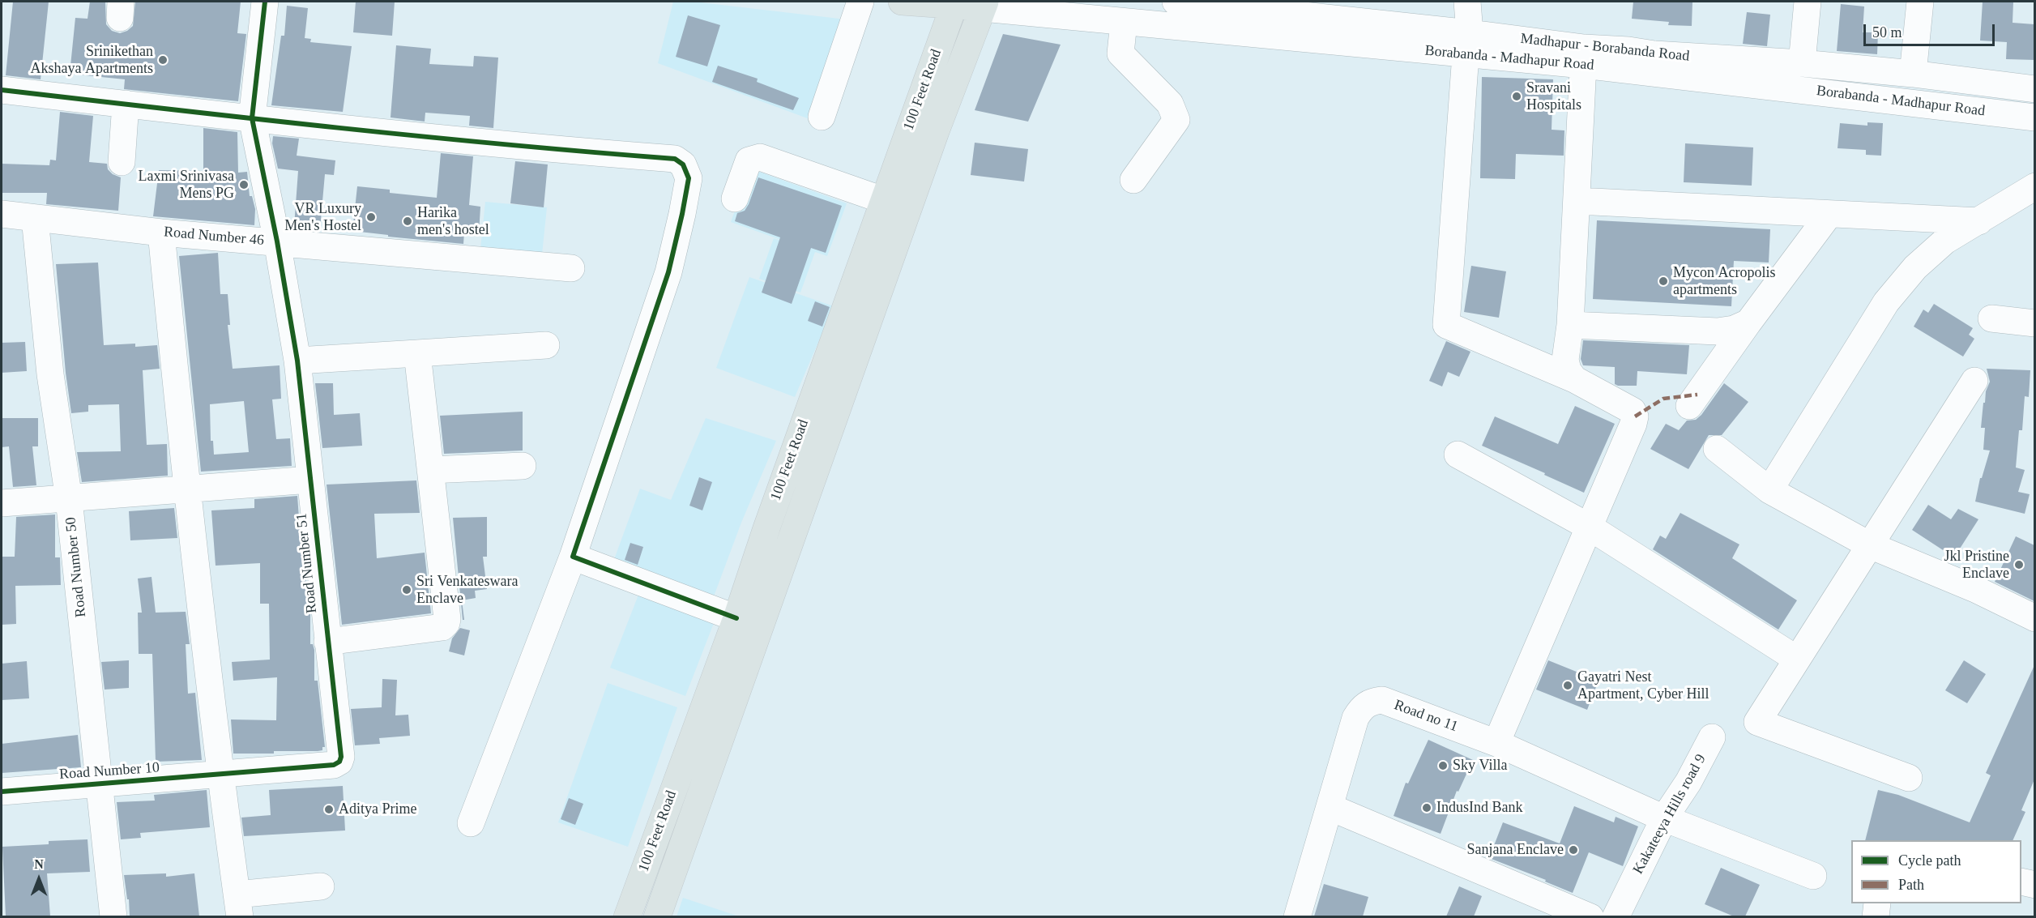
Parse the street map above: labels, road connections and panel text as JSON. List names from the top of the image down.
{
  "streets": {
    "main road": ["100 Feet Road"],
    "street": [
      "Madhapur - Borabanda Road",
      "Borabanda - Madhapur Road",
      "Road Number 46",
      "Road Number 51",
      "Road Number 50",
      "Road no 11",
      "Road Number 10",
      "Kakateeya Hills road 9"
    ]
  },
  "crossings": [
    ["Madhapur - Borabanda Road", "Borabanda - Madhapur Road"],
    ["Borabanda - Madhapur Road", "100 Feet Road"],
    ["Road Number 46", "Road Number 51"],
    ["Road Number 46", "Road Number 50"],
    ["Road Number 51", "Road Number 10"],
    ["Road Number 50", "Road Number 10"],
    ["Road no 11", "Kakateeya Hills road 9"]
  ],
  "places": [
    "Srinikethan Akshaya Apartments",
    "Sravani Hospitals",
    "Laxmi Srinivasa Mens PG",
    "VR Luxury Men's Hostel",
    "Harika men's hostel",
    "Mycon Acropolis apartments",
    "Jkl Pristine Enclave",
    "Sri Venkateswara Enclave",
    "Gayatri Nest Apartment, Cyber Hill",
    "Sky Villa",
    "IndusInd Bank",
    "Aditya Prime",
    "Sanjana Enclave"
  ],
  "legend": ["Cycle path", "Path"],
  "scale_bar": "50 m",
  "north": "top"
}
